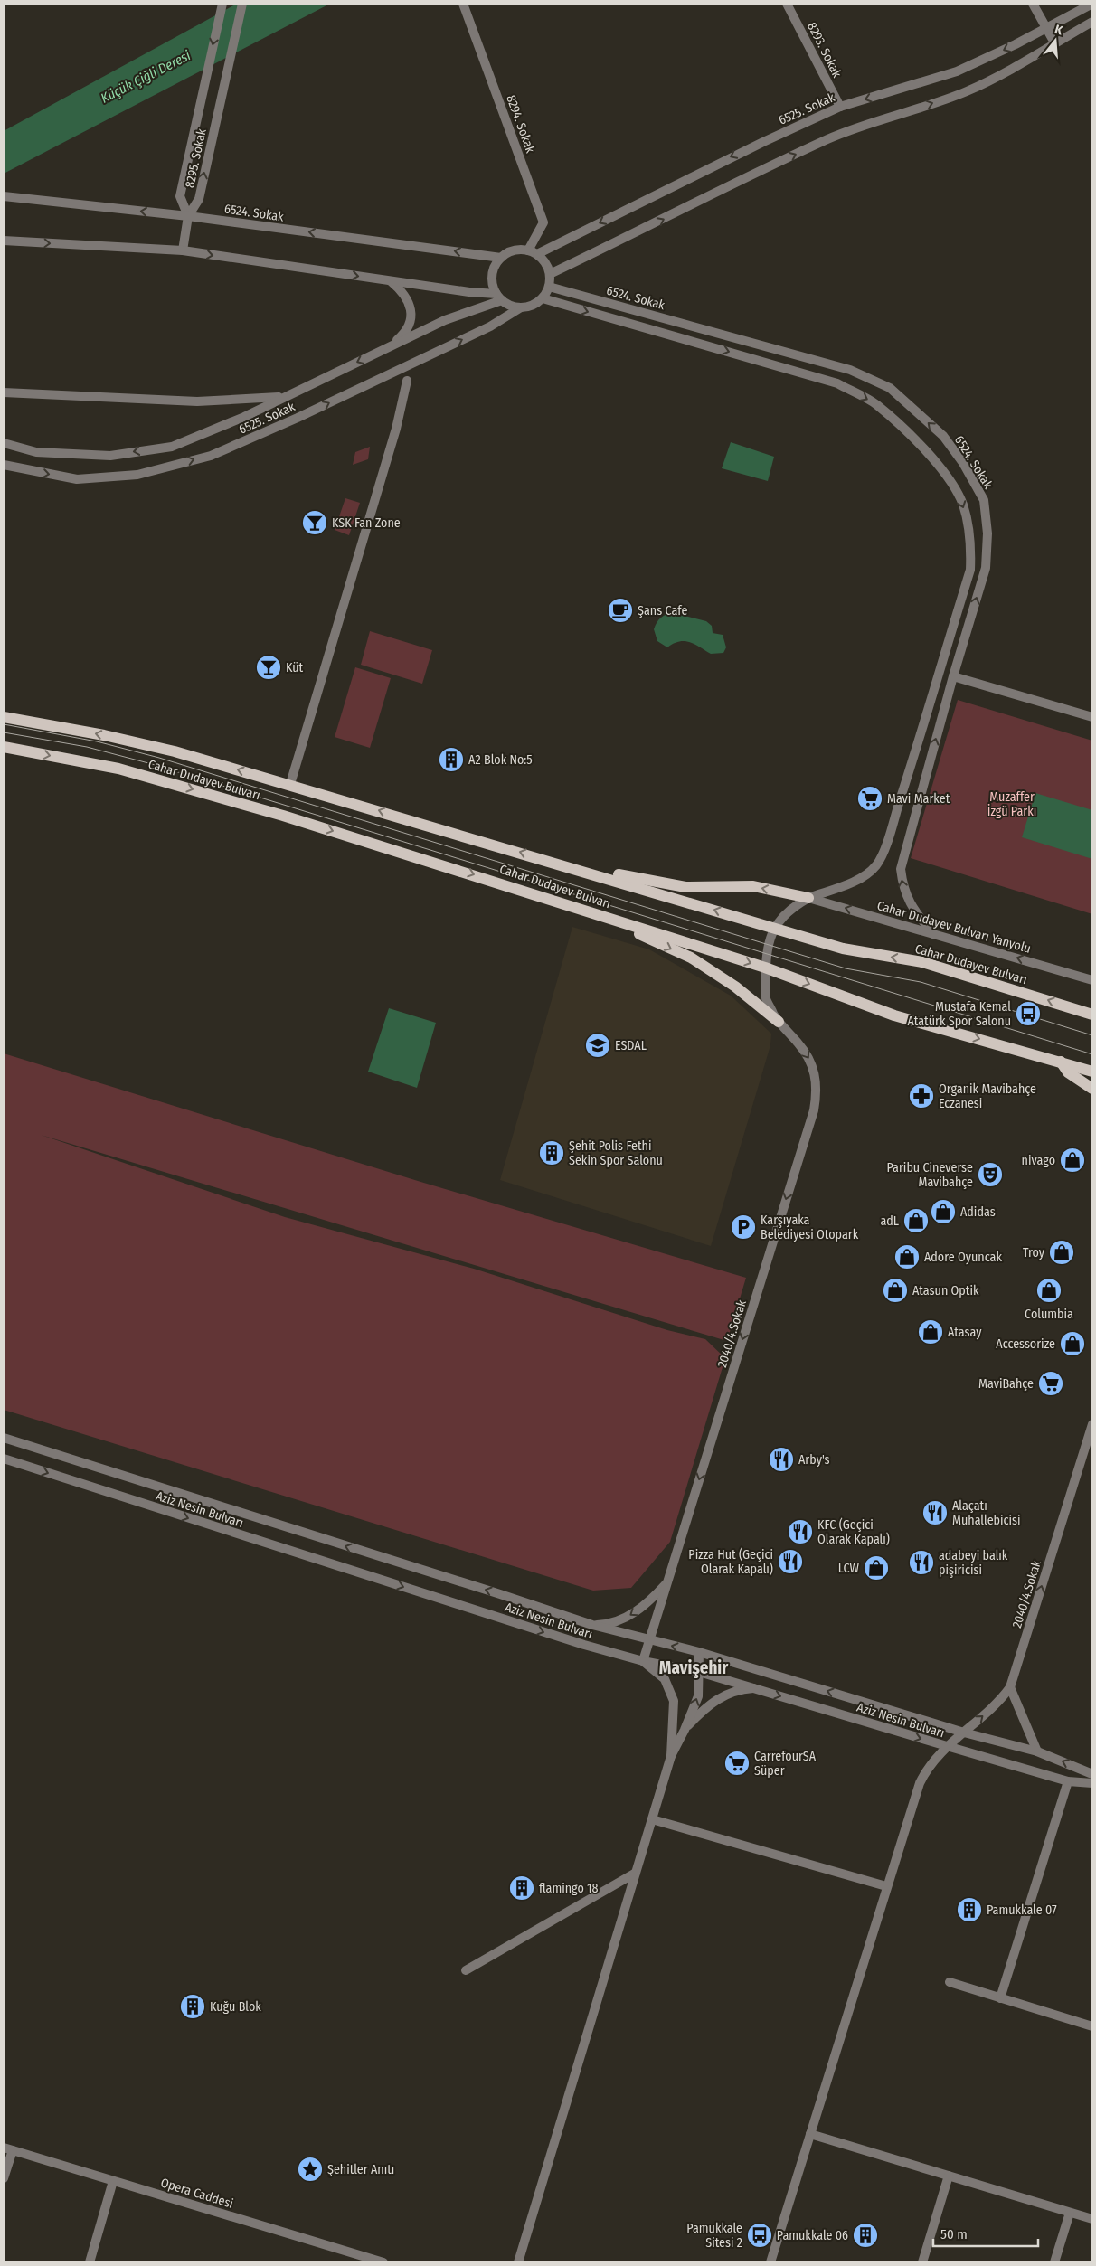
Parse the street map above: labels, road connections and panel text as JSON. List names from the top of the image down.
{
  "streets": {
    "main road": ["Cahar Dudayev Bulvarı"],
    "street": [
      "8293. Sokak",
      "6525. Sokak",
      "8294. Sokak",
      "8295. Sokak",
      "6524. Sokak",
      "Cahar Dudayev Bulvarı Yanyolu",
      "2040/4.Sokak",
      "Aziz Nesin Bulvarı",
      "Opera Caddesi"
    ]
  },
  "crossings": [
    ["8293. Sokak", "6525. Sokak"],
    ["6525. Sokak", "8294. Sokak"],
    ["6525. Sokak", "6524. Sokak"],
    ["8294. Sokak", "6524. Sokak"],
    ["8295. Sokak", "6524. Sokak"],
    ["6524. Sokak", "Cahar Dudayev Bulvarı"],
    ["6524. Sokak", "Cahar Dudayev Bulvarı Yanyolu"],
    ["6524. Sokak", "2040/4.Sokak"],
    ["Cahar Dudayev Bulvarı", "2040/4.Sokak"],
    ["2040/4.Sokak", "Aziz Nesin Bulvarı"]
  ],
  "one_way": ["Cahar Dudayev Bulvarı Yanyolu"],
  "districts": ["Mavişehir"],
  "water": ["Küçük Çiğli Deresi"],
  "parks": ["Muzaffer İzgü Parkı"],
  "places": {
    "bar": ["KSK Fan Zone", "Küt"],
    "cafe": ["Şans Cafe"],
    "building": [
      "A2 Blok No:5",
      "Şehit Polis Fethi Sekin Spor Salonu",
      "flamingo 18",
      "Pamukkale 07",
      "Kuğu Blok",
      "Pamukkale 06"
    ],
    "supermarket": ["Mavi Market", "MaviBahçe", "CarrefourSA Süper"],
    "bus stop": ["Mustafa Kemal Atatürk Spor Salonu", "Pamukkale Sitesi 2"],
    "school or university": ["ESDAL"],
    "pharmacy": ["Organik Mavibahçe Eczanesi"],
    "shop": [
      "nivago",
      "Adidas",
      "adL",
      "Troy",
      "Adore Oyuncak",
      "Atasun Optik",
      "Columbia",
      "Atasay",
      "Accessorize",
      "LCW"
    ],
    "theatre": ["Paribu Cineverse Mavibahçe"],
    "parking": ["Karşıyaka Belediyesi Otopark"],
    "restaurant": [
      "Arby's",
      "Alaçatı Muhallebicisi",
      "KFC (Geçici Olarak Kapalı)",
      "Pizza Hut (Geçici Olarak Kapalı)",
      "adabeyi balık pişiricisi"
    ],
    "place": ["Şehitler Anıtı"]
  },
  "scale_bar": "50 m",
  "north": "top"
}
